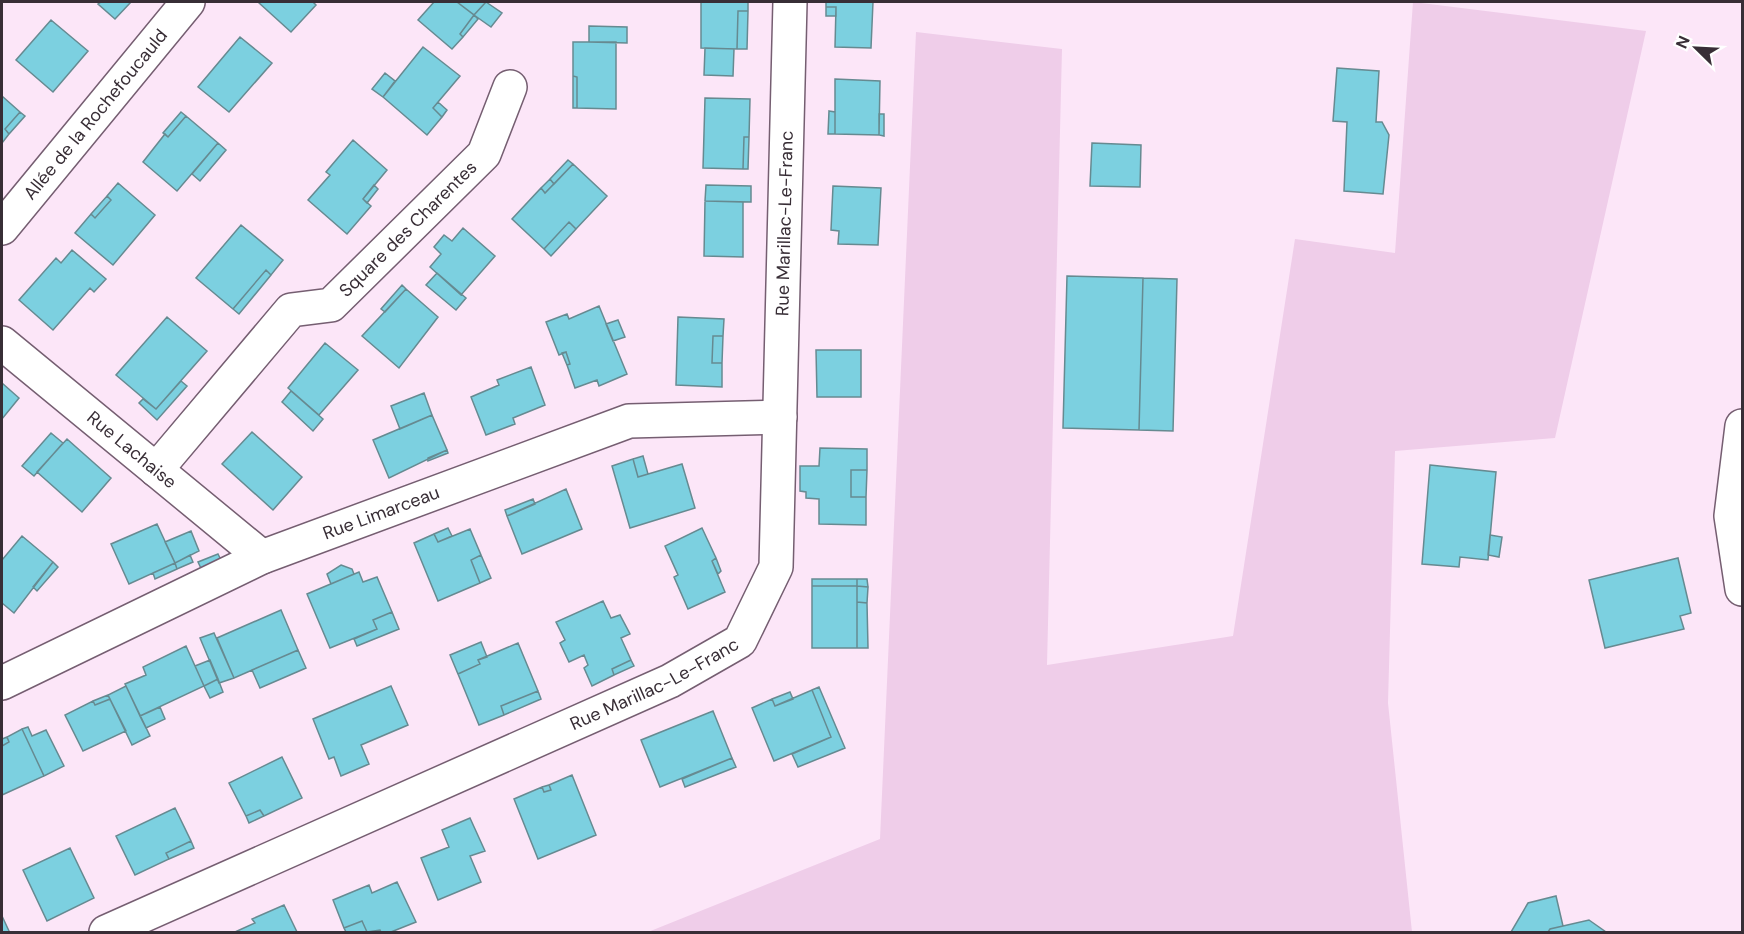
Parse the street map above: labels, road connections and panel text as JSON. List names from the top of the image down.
{
  "streets": {
    "street": [
      "Allée de la Rochefoucauld",
      "Rue Marillac-Le-Franc",
      "Square des Charentes",
      "Rue Lachaise",
      "Rue Limarceau"
    ]
  },
  "crossings": [
    ["Rue Marillac-Le-Franc", "Rue Limarceau"],
    ["Square des Charentes", "Rue Lachaise"],
    ["Rue Lachaise", "Rue Limarceau"]
  ],
  "north": "top left"
}
